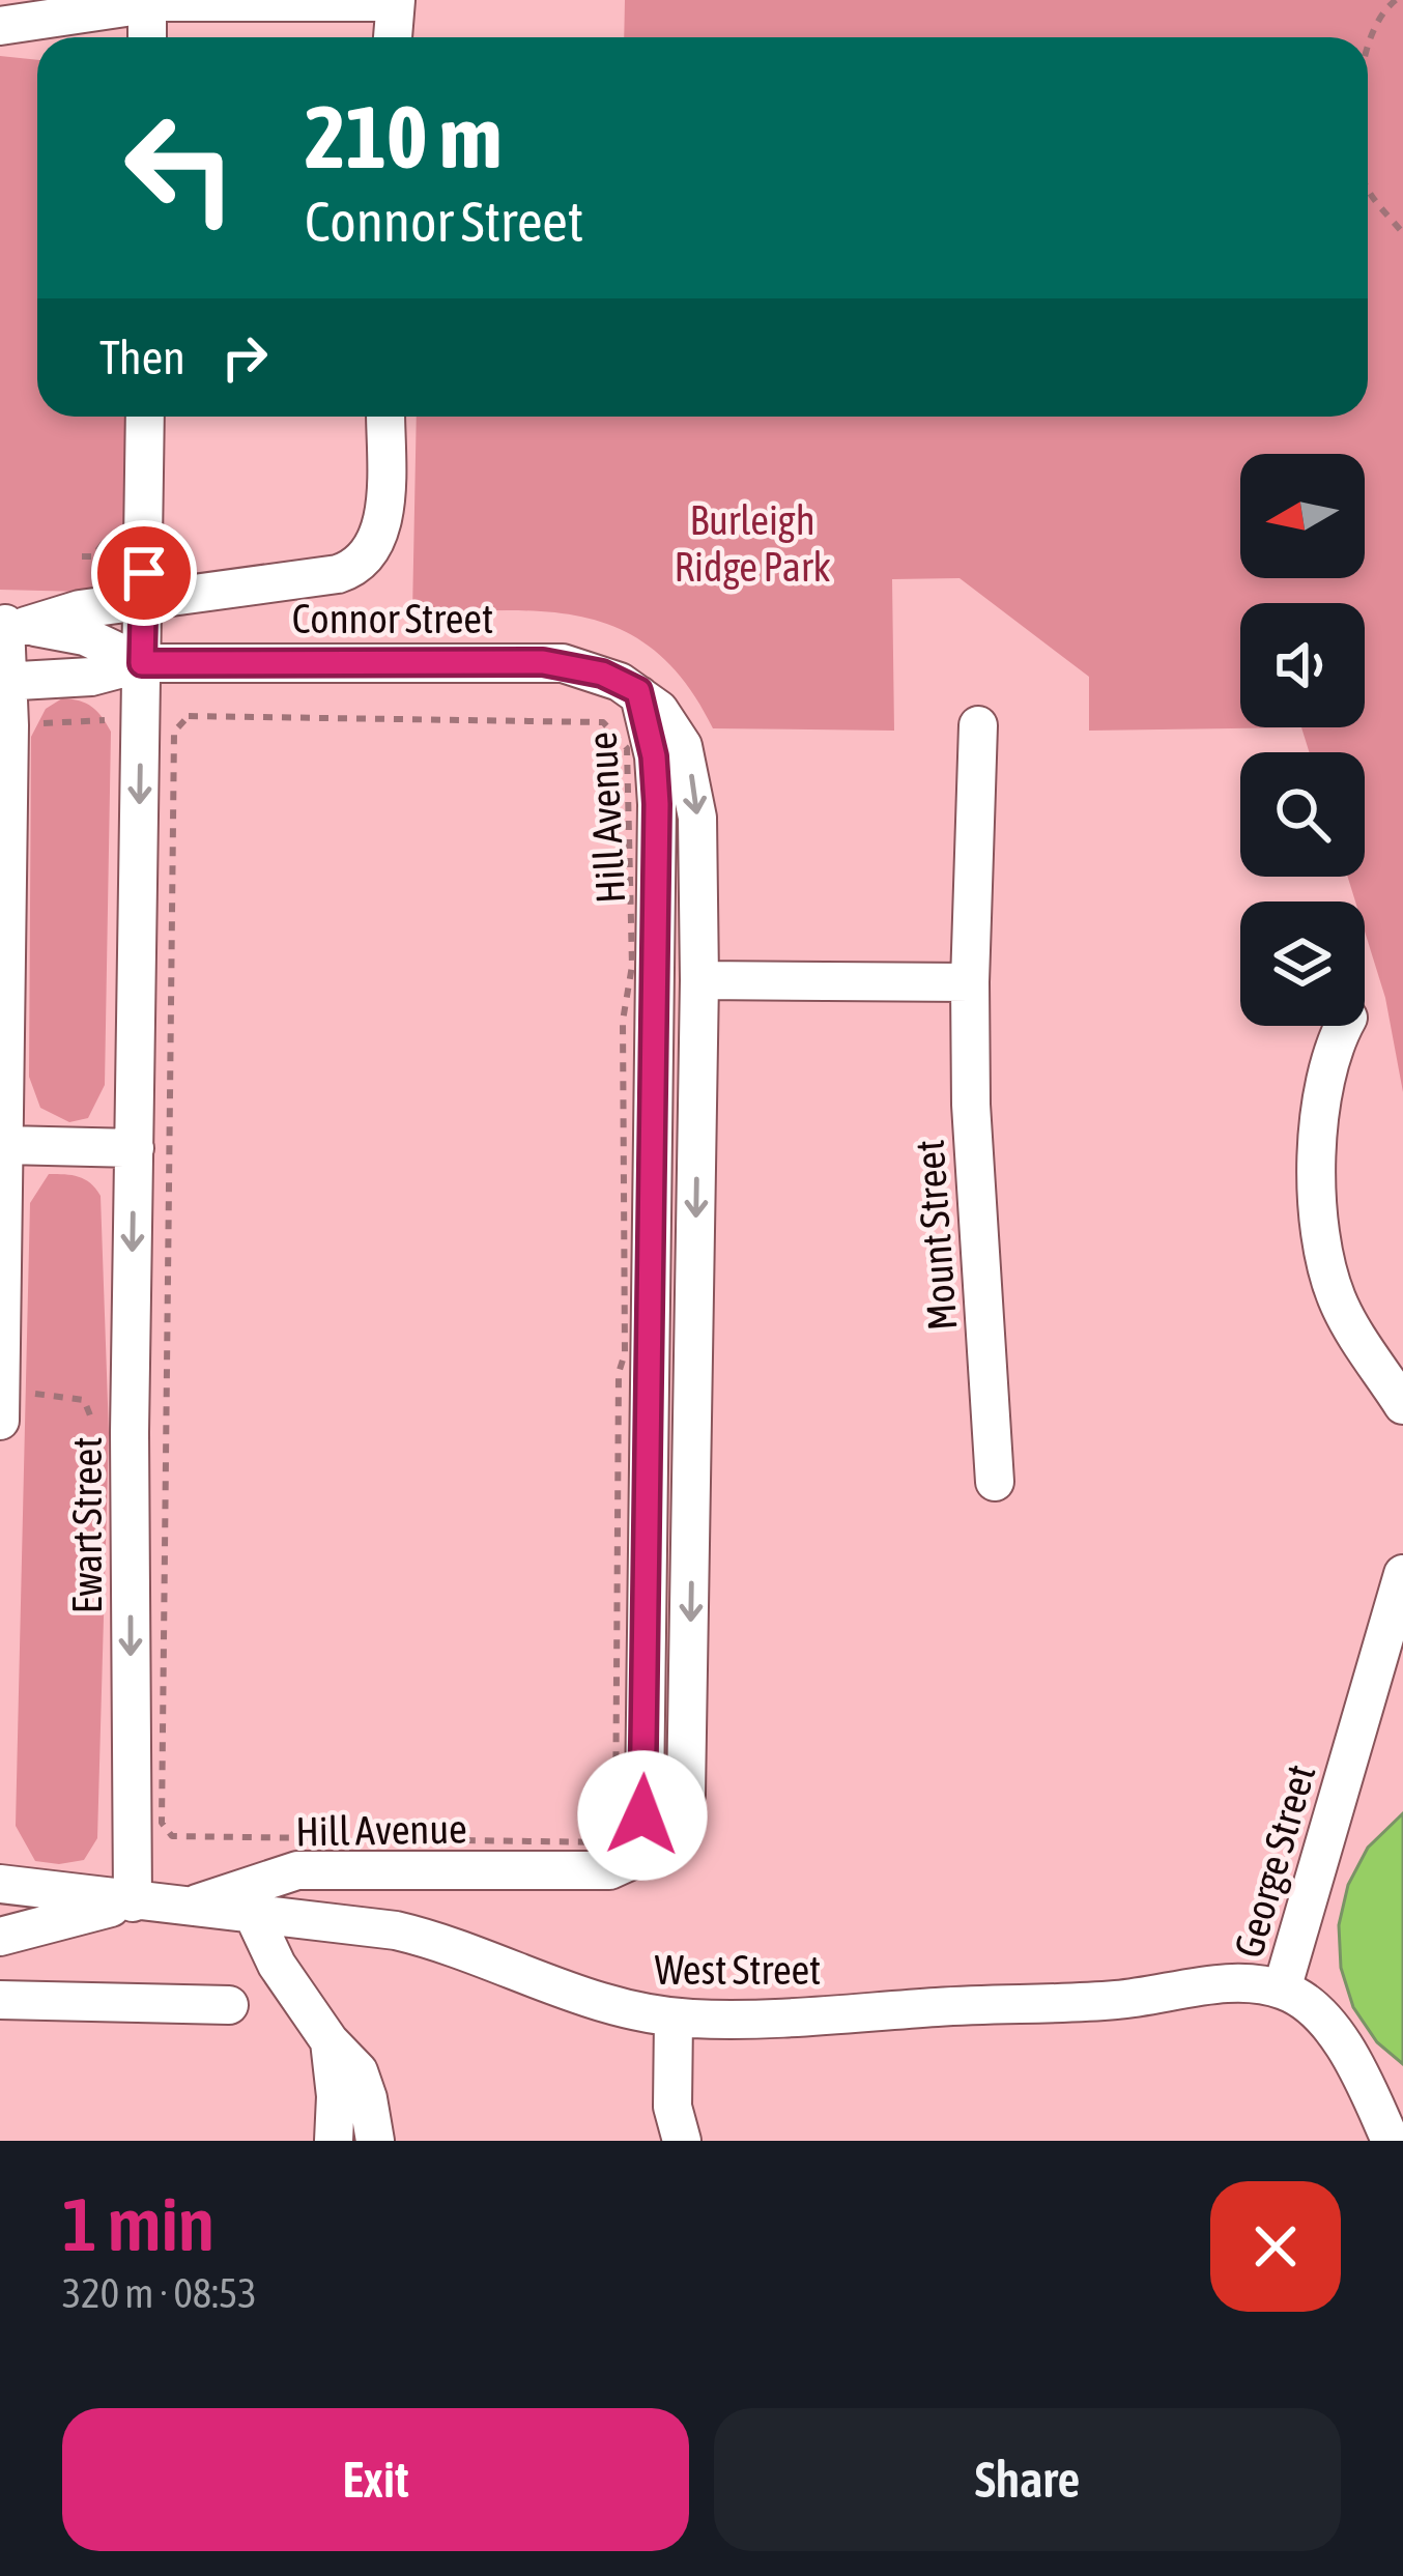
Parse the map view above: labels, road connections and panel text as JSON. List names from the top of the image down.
{
  "streets": {
    "street": [
      "Connor Street",
      "Hill Avenue",
      "Mount Street",
      "Ewart Street",
      "George Street",
      "West Street"
    ]
  },
  "crossings": [
    ["Connor Street", "Hill Avenue"],
    ["Connor Street", "Ewart Street"],
    ["Hill Avenue", "West Street"],
    ["Ewart Street", "West Street"],
    ["George Street", "West Street"]
  ],
  "parks": ["Burleigh Ridge Park"],
  "north": "left",
  "page": {
    "turn": ["210 m", "Connor Street"],
    "then": "Then",
    "heading": ["1 min", "320 m · 08:53"],
    "buttons": ["Exit", "Share"]
  }
}
